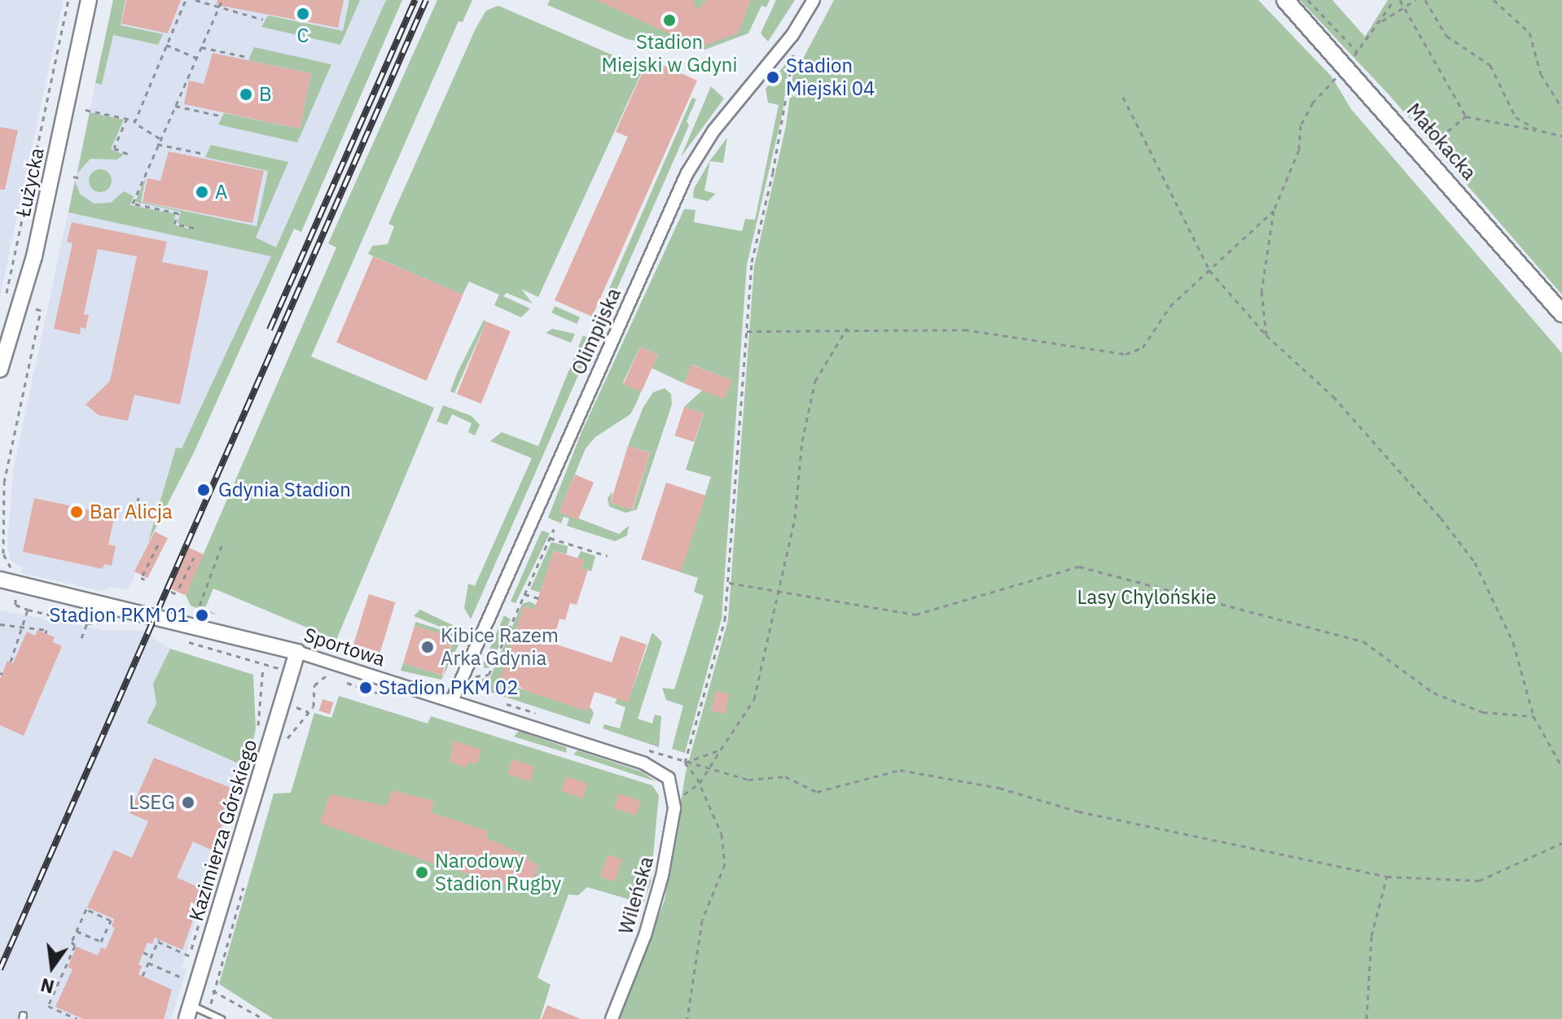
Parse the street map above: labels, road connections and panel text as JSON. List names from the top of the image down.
{
  "streets": {
    "main road": ["Małokacka"],
    "street": [
      "Łużycka",
      "Olimpijska",
      "Sportowa",
      "Kazimierza Górskiego",
      "Wileńska"
    ]
  },
  "crossings": [
    ["Olimpijska", "Sportowa"],
    ["Sportowa", "Kazimierza Górskiego"],
    ["Sportowa", "Wileńska"]
  ],
  "parks": ["Lasy Chylońskie"],
  "places": [
    "C",
    "Stadion Miejski w Gdyni",
    "Stadion Miejski 04",
    "B",
    "A",
    "Gdynia Stadion",
    "Bar Alicja",
    "Stadion PKM 01",
    "Kibice Razem Arka Gdynia",
    "Stadion PKM 02",
    "LSEG",
    "Narodowy Stadion Rugby"
  ],
  "north": "bottom"
}
